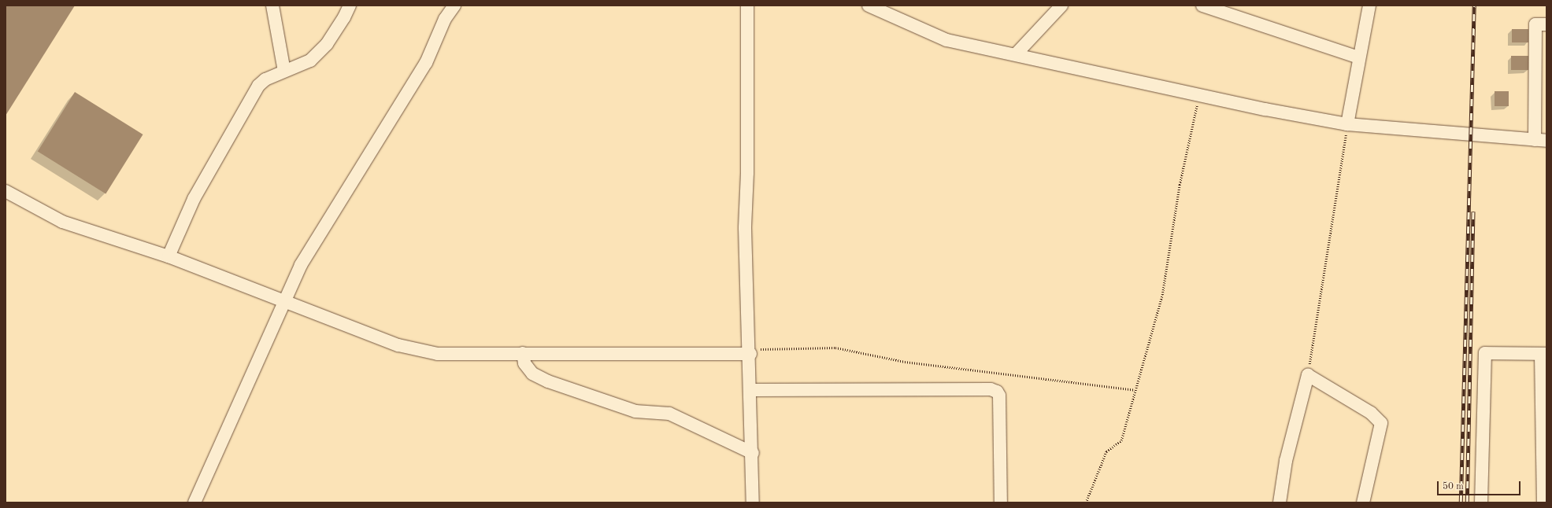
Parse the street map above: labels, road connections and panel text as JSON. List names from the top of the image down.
{
  "scale_bar": "50 m"
}
